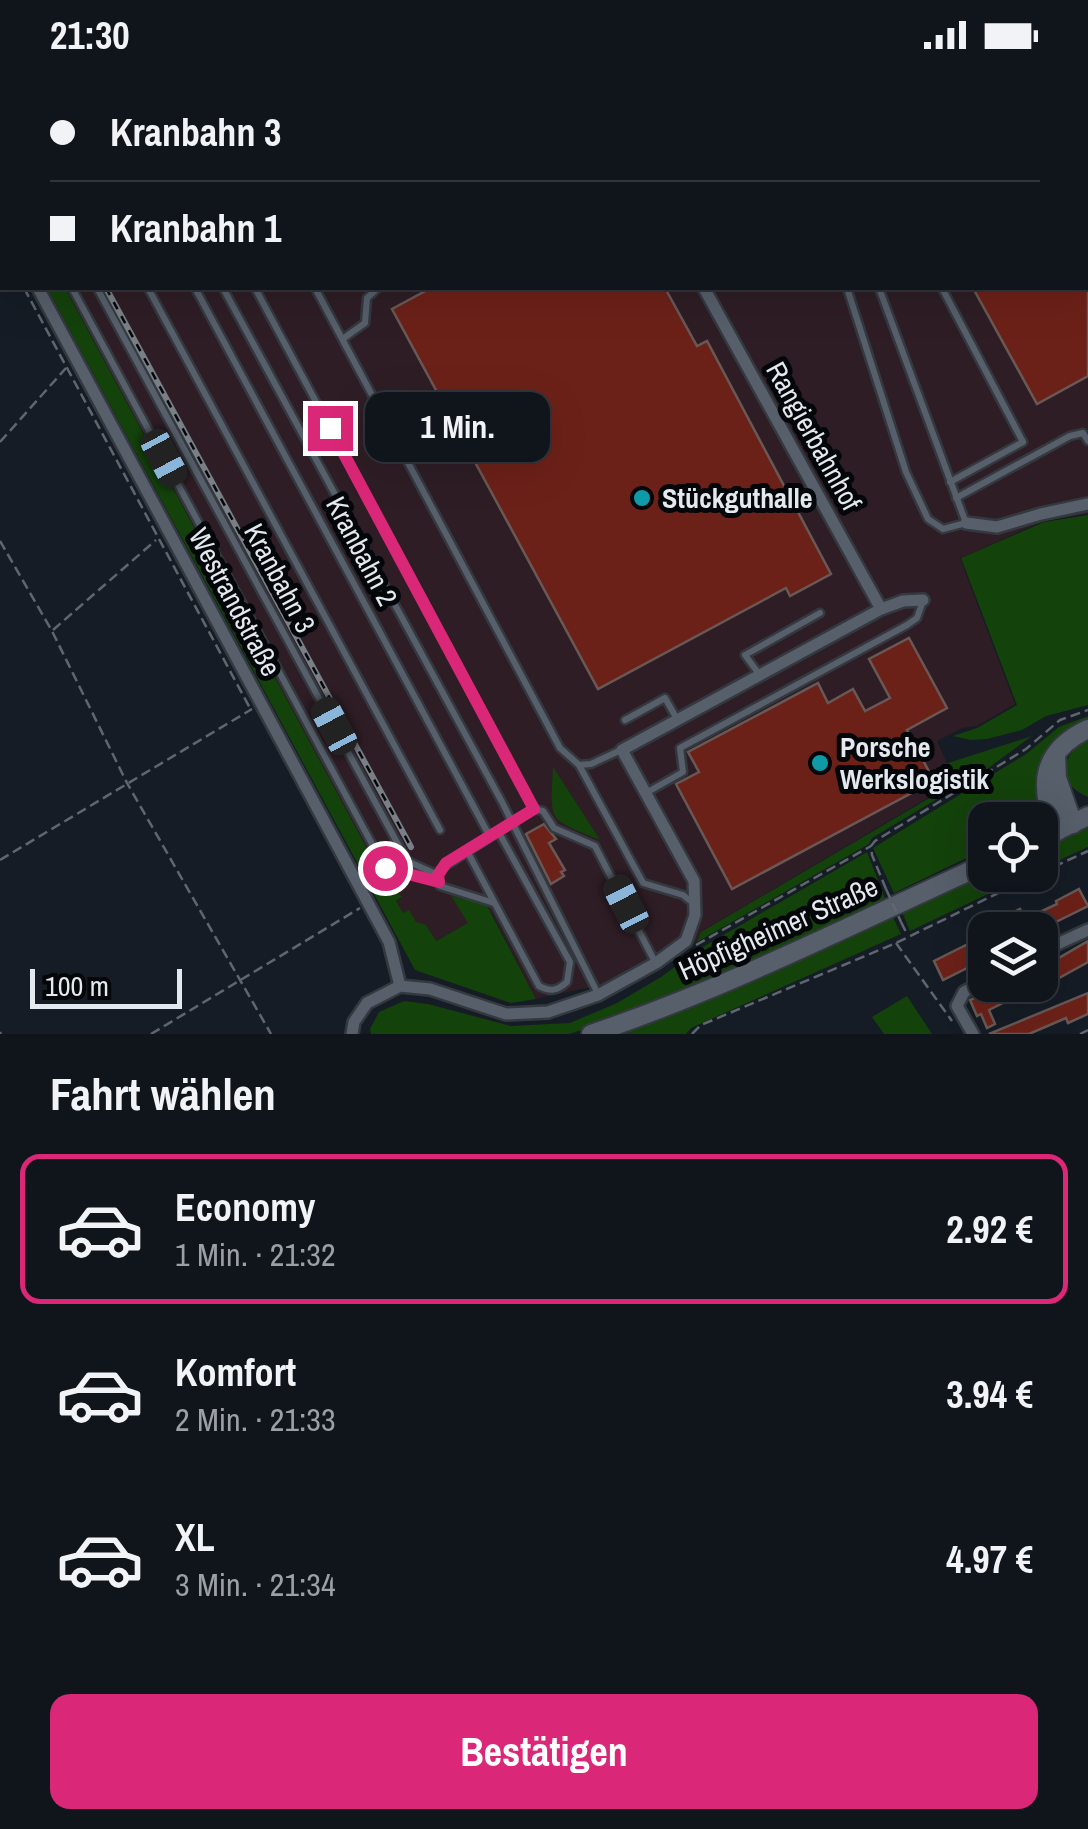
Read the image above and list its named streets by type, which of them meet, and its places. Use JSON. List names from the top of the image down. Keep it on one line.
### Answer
{"streets":{"main road":["Höpfigheimer Straße"],"street":["Rangierbahnhof","Westrandstraße"],"lane":["Kranbahn 2","Kranbahn 3"]},"places":["Stückguthalle","Porsche Werkslogistik"],"scale_bar":"100 m","page":{"status":"21:30","banner":["Kranbahn 3","Kranbahn 1"],"bubble":"1 Min.","scale":"100 m","heading":"Fahrt wählen","list":[{"name":"Economy","note":"1 Min. · 21:32","value":"2.92 €"},{"name":"Komfort","note":"2 Min. · 21:33","value":"3.94 €"},{"name":"XL","note":"3 Min. · 21:34","value":"4.97 €"}],"buttons":"Bestätigen"}}
